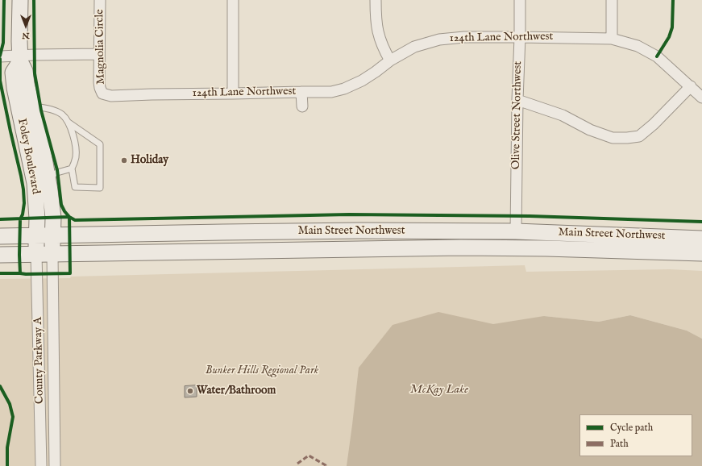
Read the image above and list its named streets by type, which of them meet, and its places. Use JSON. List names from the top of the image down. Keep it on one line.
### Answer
{"streets":{"main road":["Foley Boulevard","Main Street Northwest"],"street":["124th Lane Northwest","Magnolia Circle","Olive Street Northwest","County Parkway A"]},"crossings":[["124th Lane Northwest","Magnolia Circle"],["124th Lane Northwest","Olive Street Northwest"],["Olive Street Northwest","Main Street Northwest"],["Foley Boulevard","Main Street Northwest"],["Foley Boulevard","County Parkway A"],["Main Street Northwest","County Parkway A"]],"water":["McKay Lake"],"parks":["Bunker Hills Regional Park"],"places":["Holiday","Water/Bathroom"],"legend":["Cycle path","Path"],"north":"bottom"}
